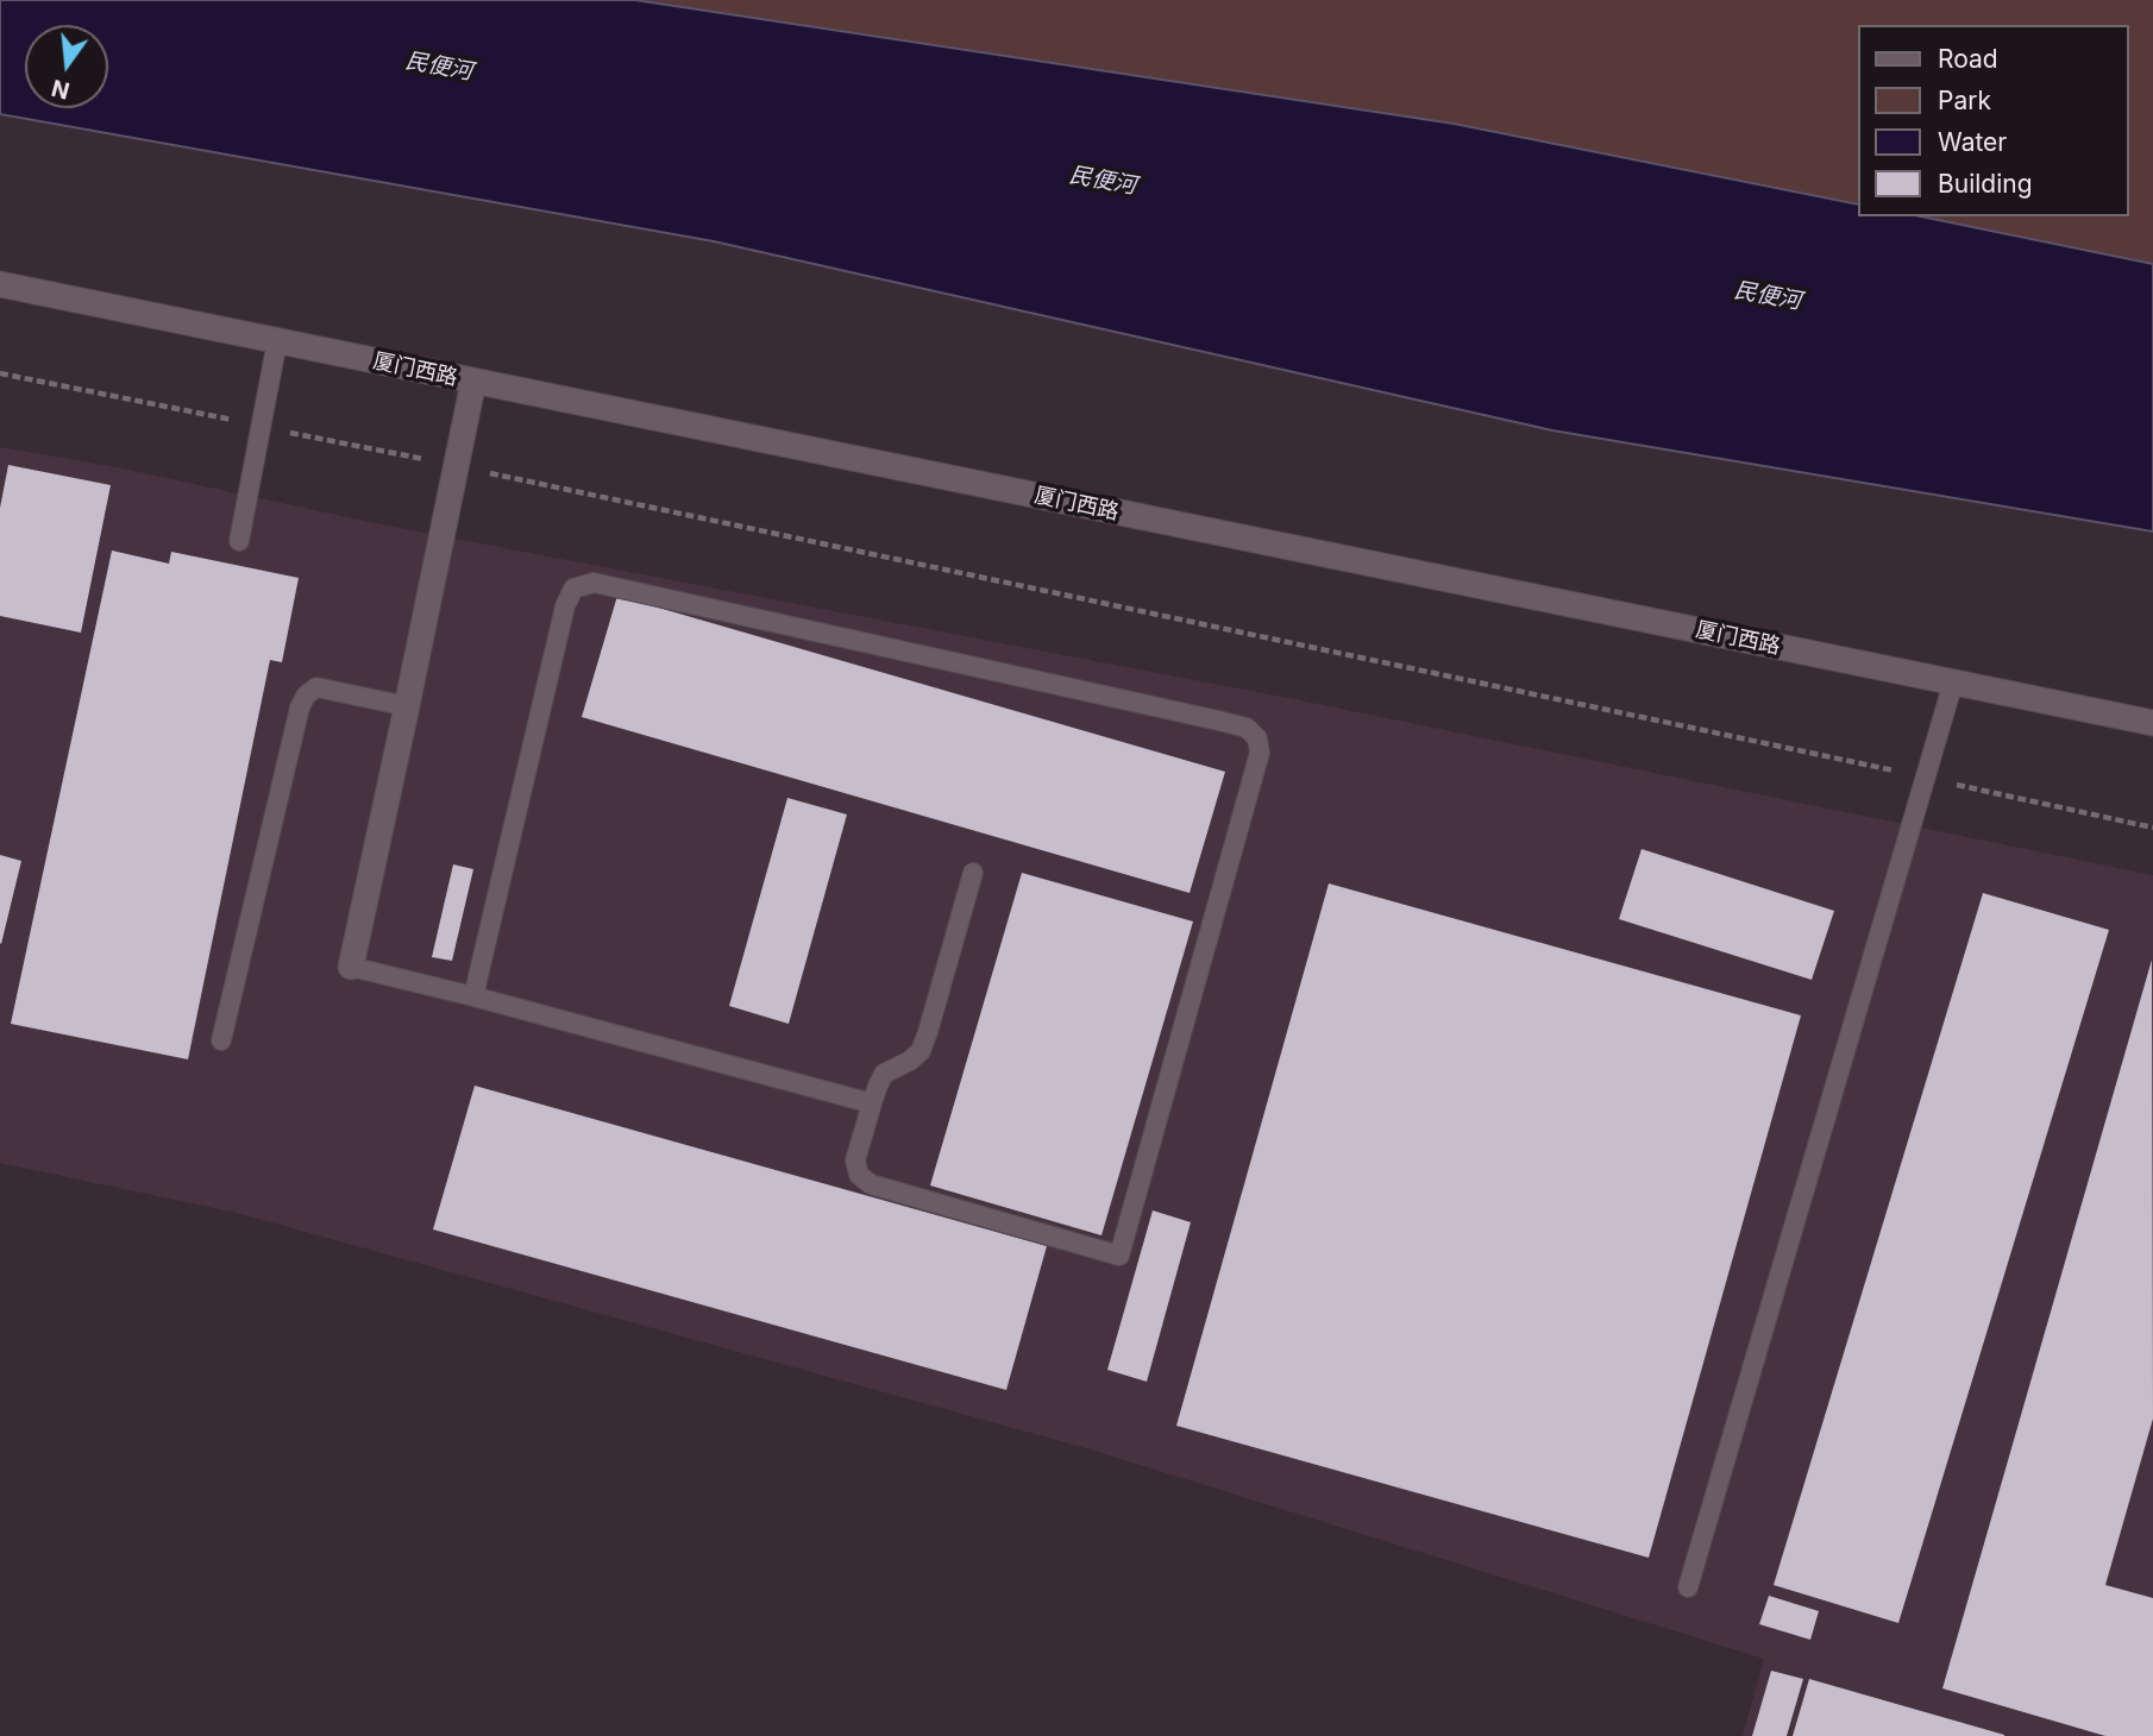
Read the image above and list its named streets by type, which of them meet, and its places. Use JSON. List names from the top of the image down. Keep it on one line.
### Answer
{"streets":{"street":["厦门西路"]},"water":["民便河"],"legend":["Road","Park","Water","Building"],"north":"bottom"}
